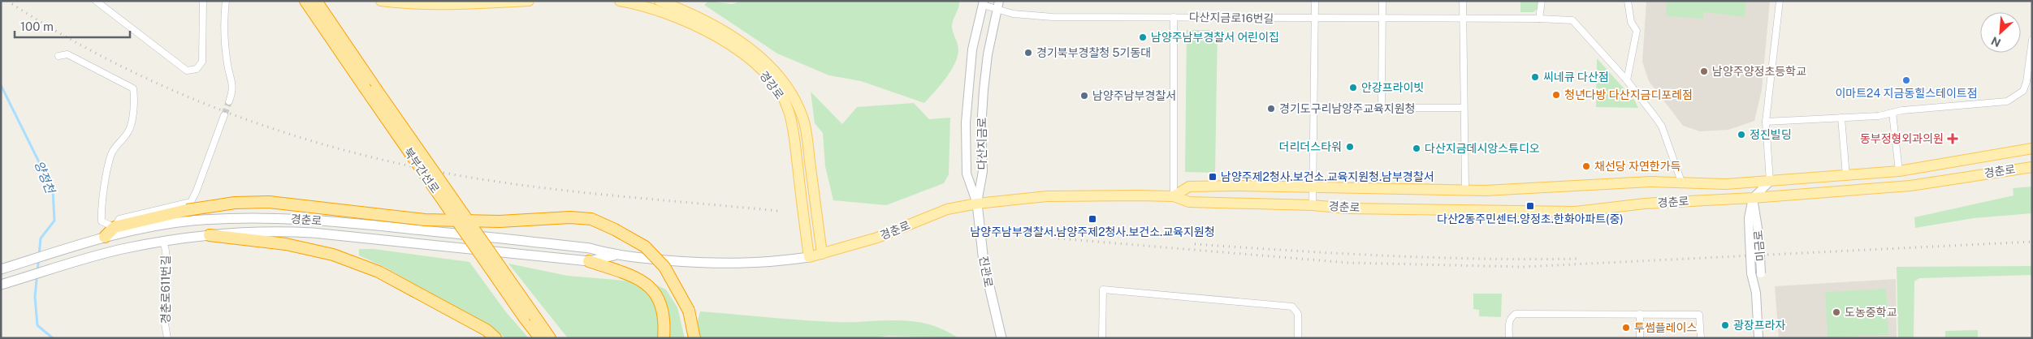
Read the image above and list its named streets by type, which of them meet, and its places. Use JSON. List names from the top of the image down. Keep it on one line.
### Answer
{"streets":{"highway":["북부간선로"],"main road":["경강로","경춘로","진관로"],"street":["다산지금로16번길","다산지금로","미금로","경춘로611번길"]},"crossings":[["다산지금로16번길","다산지금로"],["다산지금로16번길","경춘로"],["경강로","경춘로"],["다산지금로","경춘로"],["다산지금로","진관로"],["경춘로","미금로"],["경춘로","진관로"],["경춘로","경춘로611번길"]],"water":["양정천"],"places":{"other":["남양주남부경찰서 어린이집","경기북부경찰청 5기동대","남양주양정초등학교","씨네큐 다산점","이마트24 지금동힐스테이트점","안강프라이빗","청년다방 다산지금디포레점","남양주남부경찰서","경기도구리남양주교육지원청","정진빌딩","더리더스타워","다산지금데시앙스튜디오","채선당 자연한가득","도농중학교","광장프라자","투썸플레이스"],"health":["동부정형외과의원"],"transit":["남양주제2청사.보건소.교육지원청.남부경찰서","다산2동주민센터.양정초.한화아파트(중)","남양주남부경찰서.남양주제2청사.보건소.교육지원청"]},"scale_bar":"100 m","north":"bottom left"}
